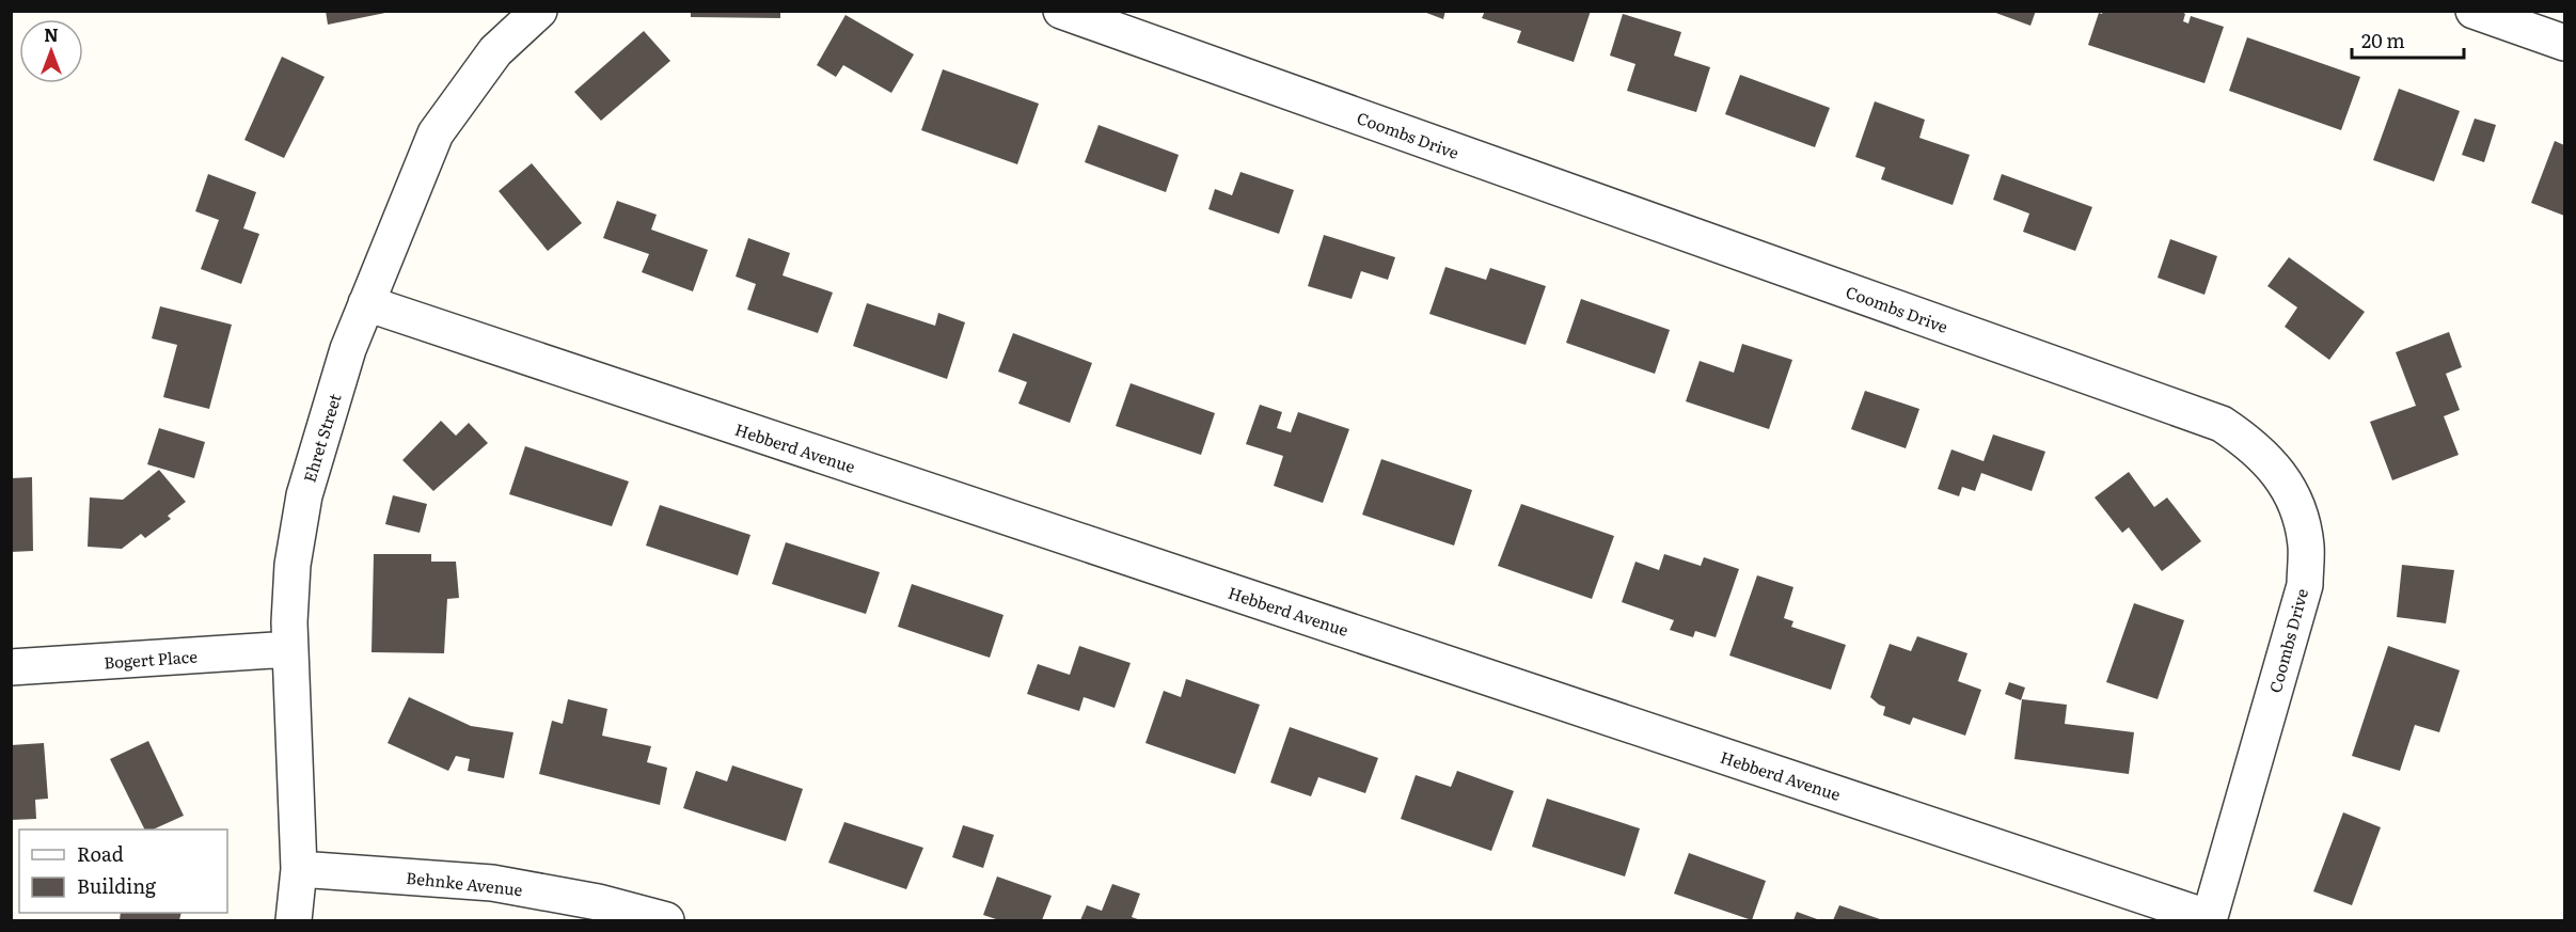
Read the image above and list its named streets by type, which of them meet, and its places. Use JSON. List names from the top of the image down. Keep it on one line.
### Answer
{"streets":{"street":["Coombs Drive","Ehret Street","Hebberd Avenue","Bogert Place","Behnke Avenue"]},"crossings":[["Coombs Drive","Hebberd Avenue"],["Ehret Street","Hebberd Avenue"],["Ehret Street","Bogert Place"],["Ehret Street","Behnke Avenue"]],"legend":["Road","Building"],"scale_bar":"20 m","north":"top"}
